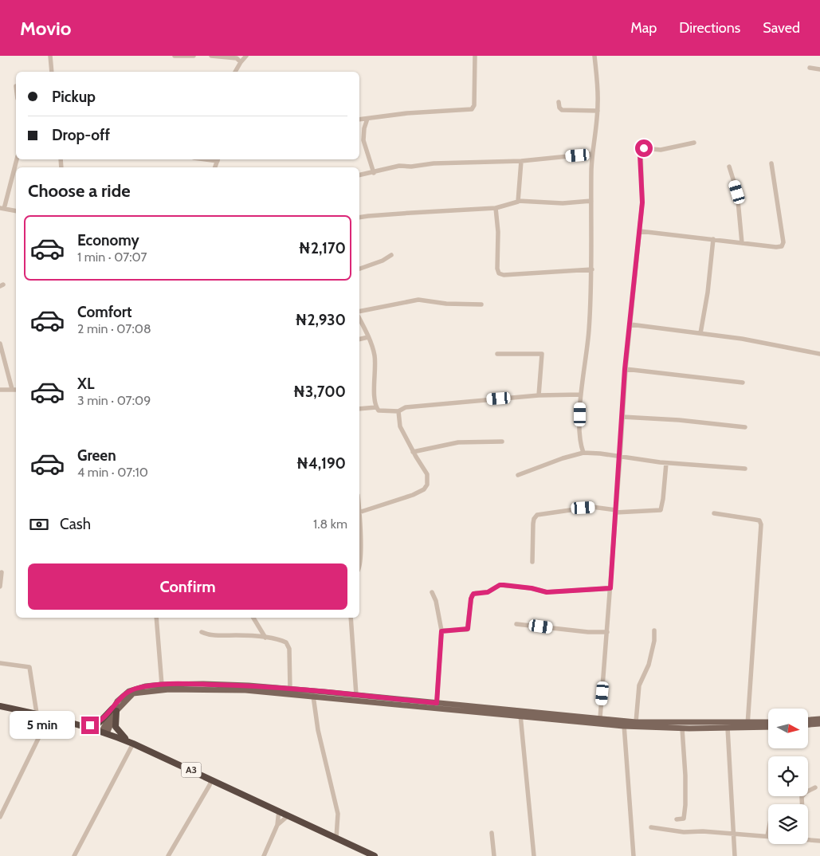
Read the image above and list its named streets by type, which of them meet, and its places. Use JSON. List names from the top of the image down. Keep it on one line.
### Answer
{"streets":{"highway":["A3"]},"north":"right","page":{"header":"Movio","nav":["Map","Directions","Saved"],"banner":["Pickup","Drop-off"],"heading":"Choose a ride","list":[{"name":"Economy","note":"1 min · 07:07","value":"₦2,170"},{"name":"Comfort","note":"2 min · 07:08","value":"₦2,930"},{"name":"XL","note":"3 min · 07:09","value":"₦3,700"},{"name":"Green","note":"4 min · 07:10","value":"₦4,190"}],"pay":["Cash","1.8 km"],"buttons":"Confirm","bubble":"5 min"}}
